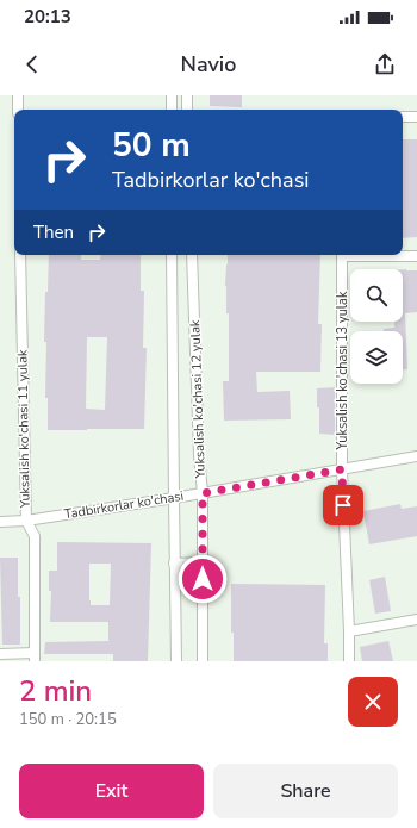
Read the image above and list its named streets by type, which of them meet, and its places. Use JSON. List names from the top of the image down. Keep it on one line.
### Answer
{"streets":{"street":["Yuksalish ko'chasi 13 yulak","Yuksalish ko'chasi 12 yulak","Yuksalish ko'chasi 11 yulak","Tadbirkorlar ko'chasi"]},"crossings":[["Yuksalish ko'chasi 13 yulak","Tadbirkorlar ko'chasi"],["Yuksalish ko'chasi 12 yulak","Tadbirkorlar ko'chasi"],["Yuksalish ko'chasi 11 yulak","Tadbirkorlar ko'chasi"]],"page":{"status":"20:13","header":"Navio","turn":["50 m","Tadbirkorlar ko'chasi"],"then":"Then","heading":["2 min","150 m · 20:15"],"buttons":["Exit","Share"]}}
